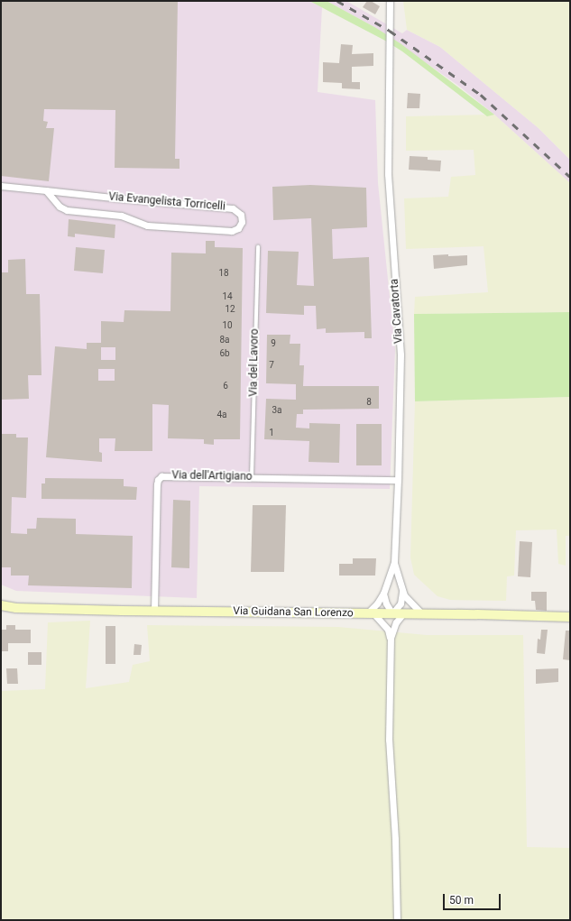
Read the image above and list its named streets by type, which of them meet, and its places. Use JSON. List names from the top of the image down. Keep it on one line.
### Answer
{"streets":{"street":["Via Evangelista Torricelli","Via Cavatorta","Via dell'Artigiano","Via Guidana San Lorenzo"],"lane":["Via del Lavoro"]},"crossings":[["Via Cavatorta","Via dell'Artigiano"],["Via Cavatorta","Via Guidana San Lorenzo"],["Via del Lavoro","Via dell'Artigiano"],["Via dell'Artigiano","Via Guidana San Lorenzo"]],"house_numbers":["18","14","12","10","8a","9","6b","7","6","8","3a","4a","1"],"scale_bar":"50 m"}
